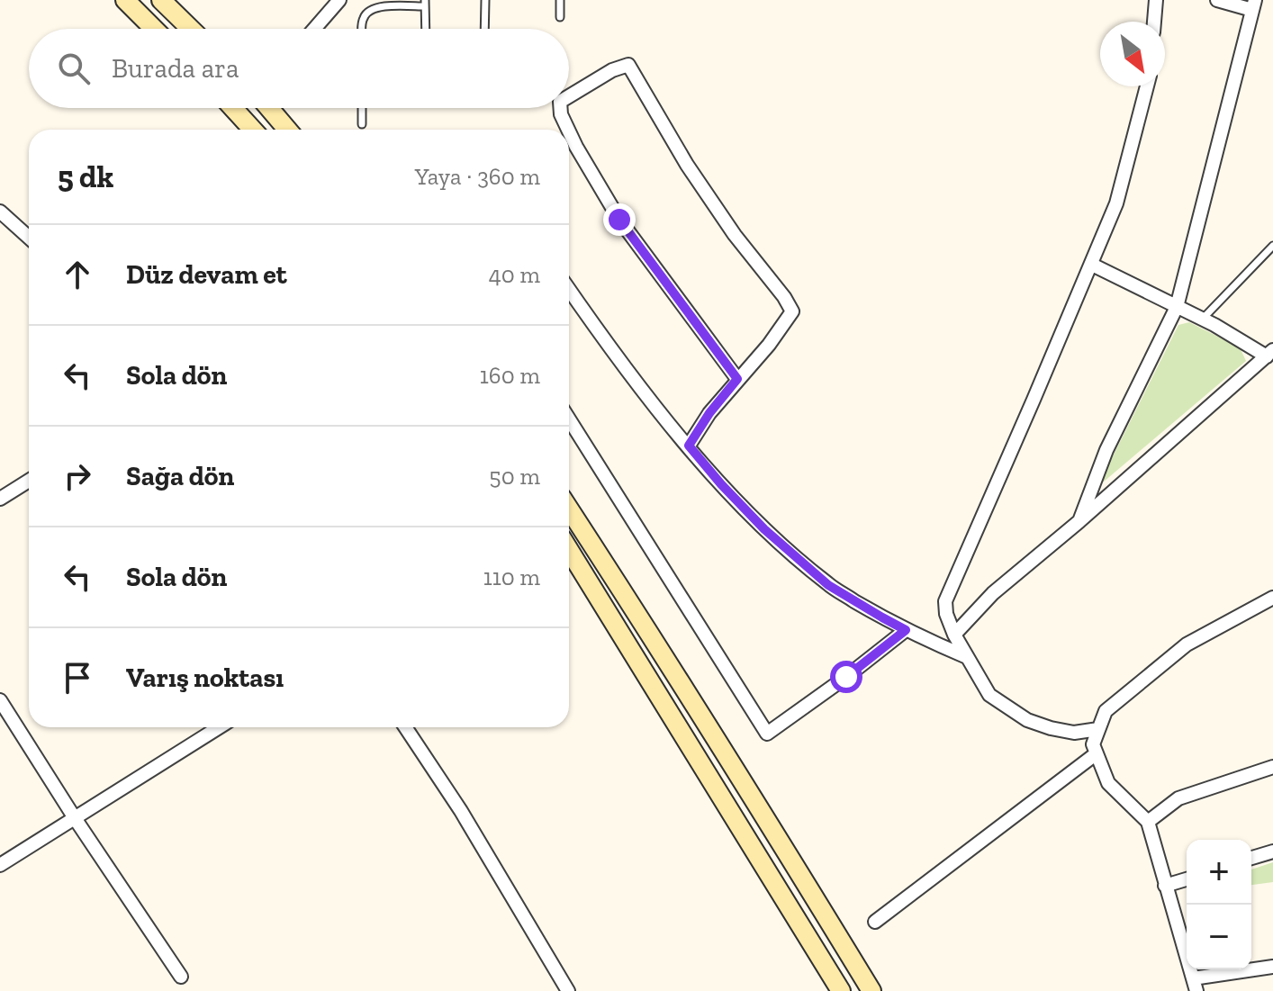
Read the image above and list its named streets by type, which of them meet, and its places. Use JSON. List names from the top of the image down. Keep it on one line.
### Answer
{"north":"bottom right","page":{"search":"Burada ara","heading":["5 dk","Yaya · 360 m"],"list":[["Düz devam et","40 m"],["Sola dön","160 m"],["Sağa dön","50 m"],["Sola dön","110 m"],"Varış noktası"],"map_buttons":["+","−"]}}
